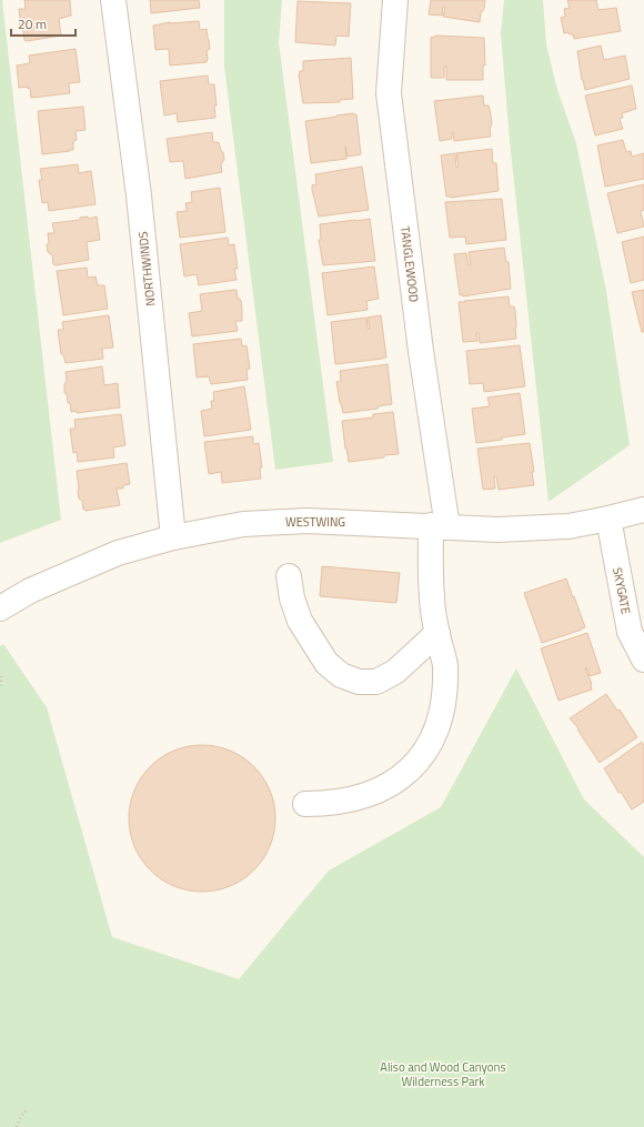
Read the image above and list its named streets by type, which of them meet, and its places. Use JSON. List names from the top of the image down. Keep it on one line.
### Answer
{"streets":{"street":["TANGLEWOOD","NORTHWINDS","WESTWING","SKYGATE"]},"crossings":[["TANGLEWOOD","WESTWING"],["NORTHWINDS","WESTWING"],["WESTWING","SKYGATE"]],"parks":["Aliso and Wood Canyons Wilderness Park"],"scale_bar":"20 m"}
